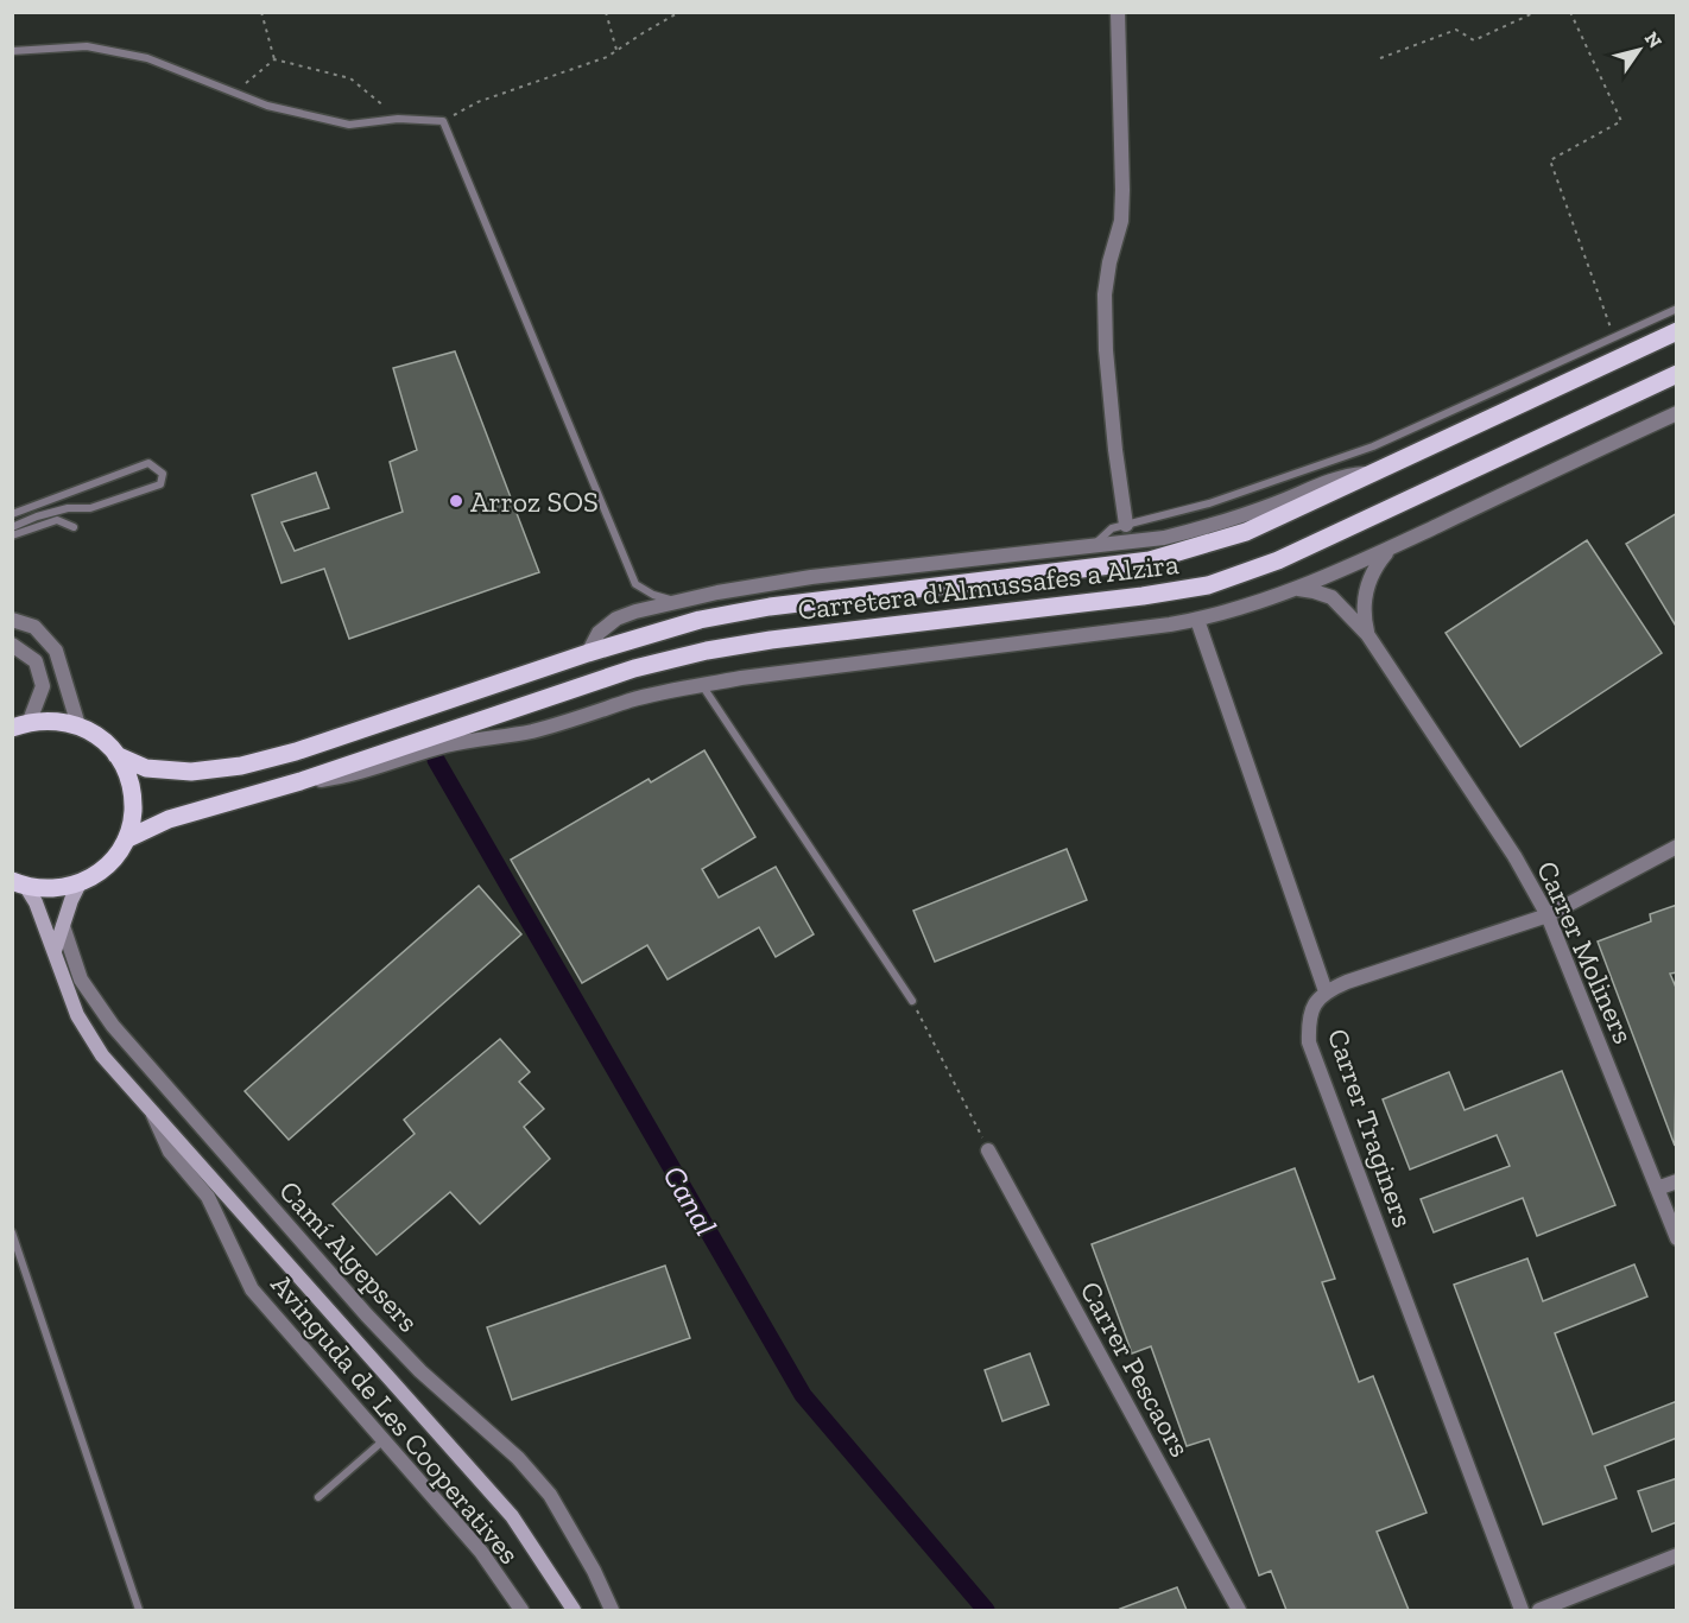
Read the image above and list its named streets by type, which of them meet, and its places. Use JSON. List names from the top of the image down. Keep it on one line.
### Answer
{"streets":{"main road":["Carretera d'Almussafes a Alzira"],"street":["Carrer Moliners","Carrer Traginers","Camí Algepsers","Carrer Pescaors","Avinguda de Les Cooperatives"]},"crossings":[["Carretera d'Almussafes a Alzira","Carrer Moliners"],["Carretera d'Almussafes a Alzira","Carrer Traginers"]],"water":["Canal"],"places":["Arroz SOS"],"north":"top right"}
